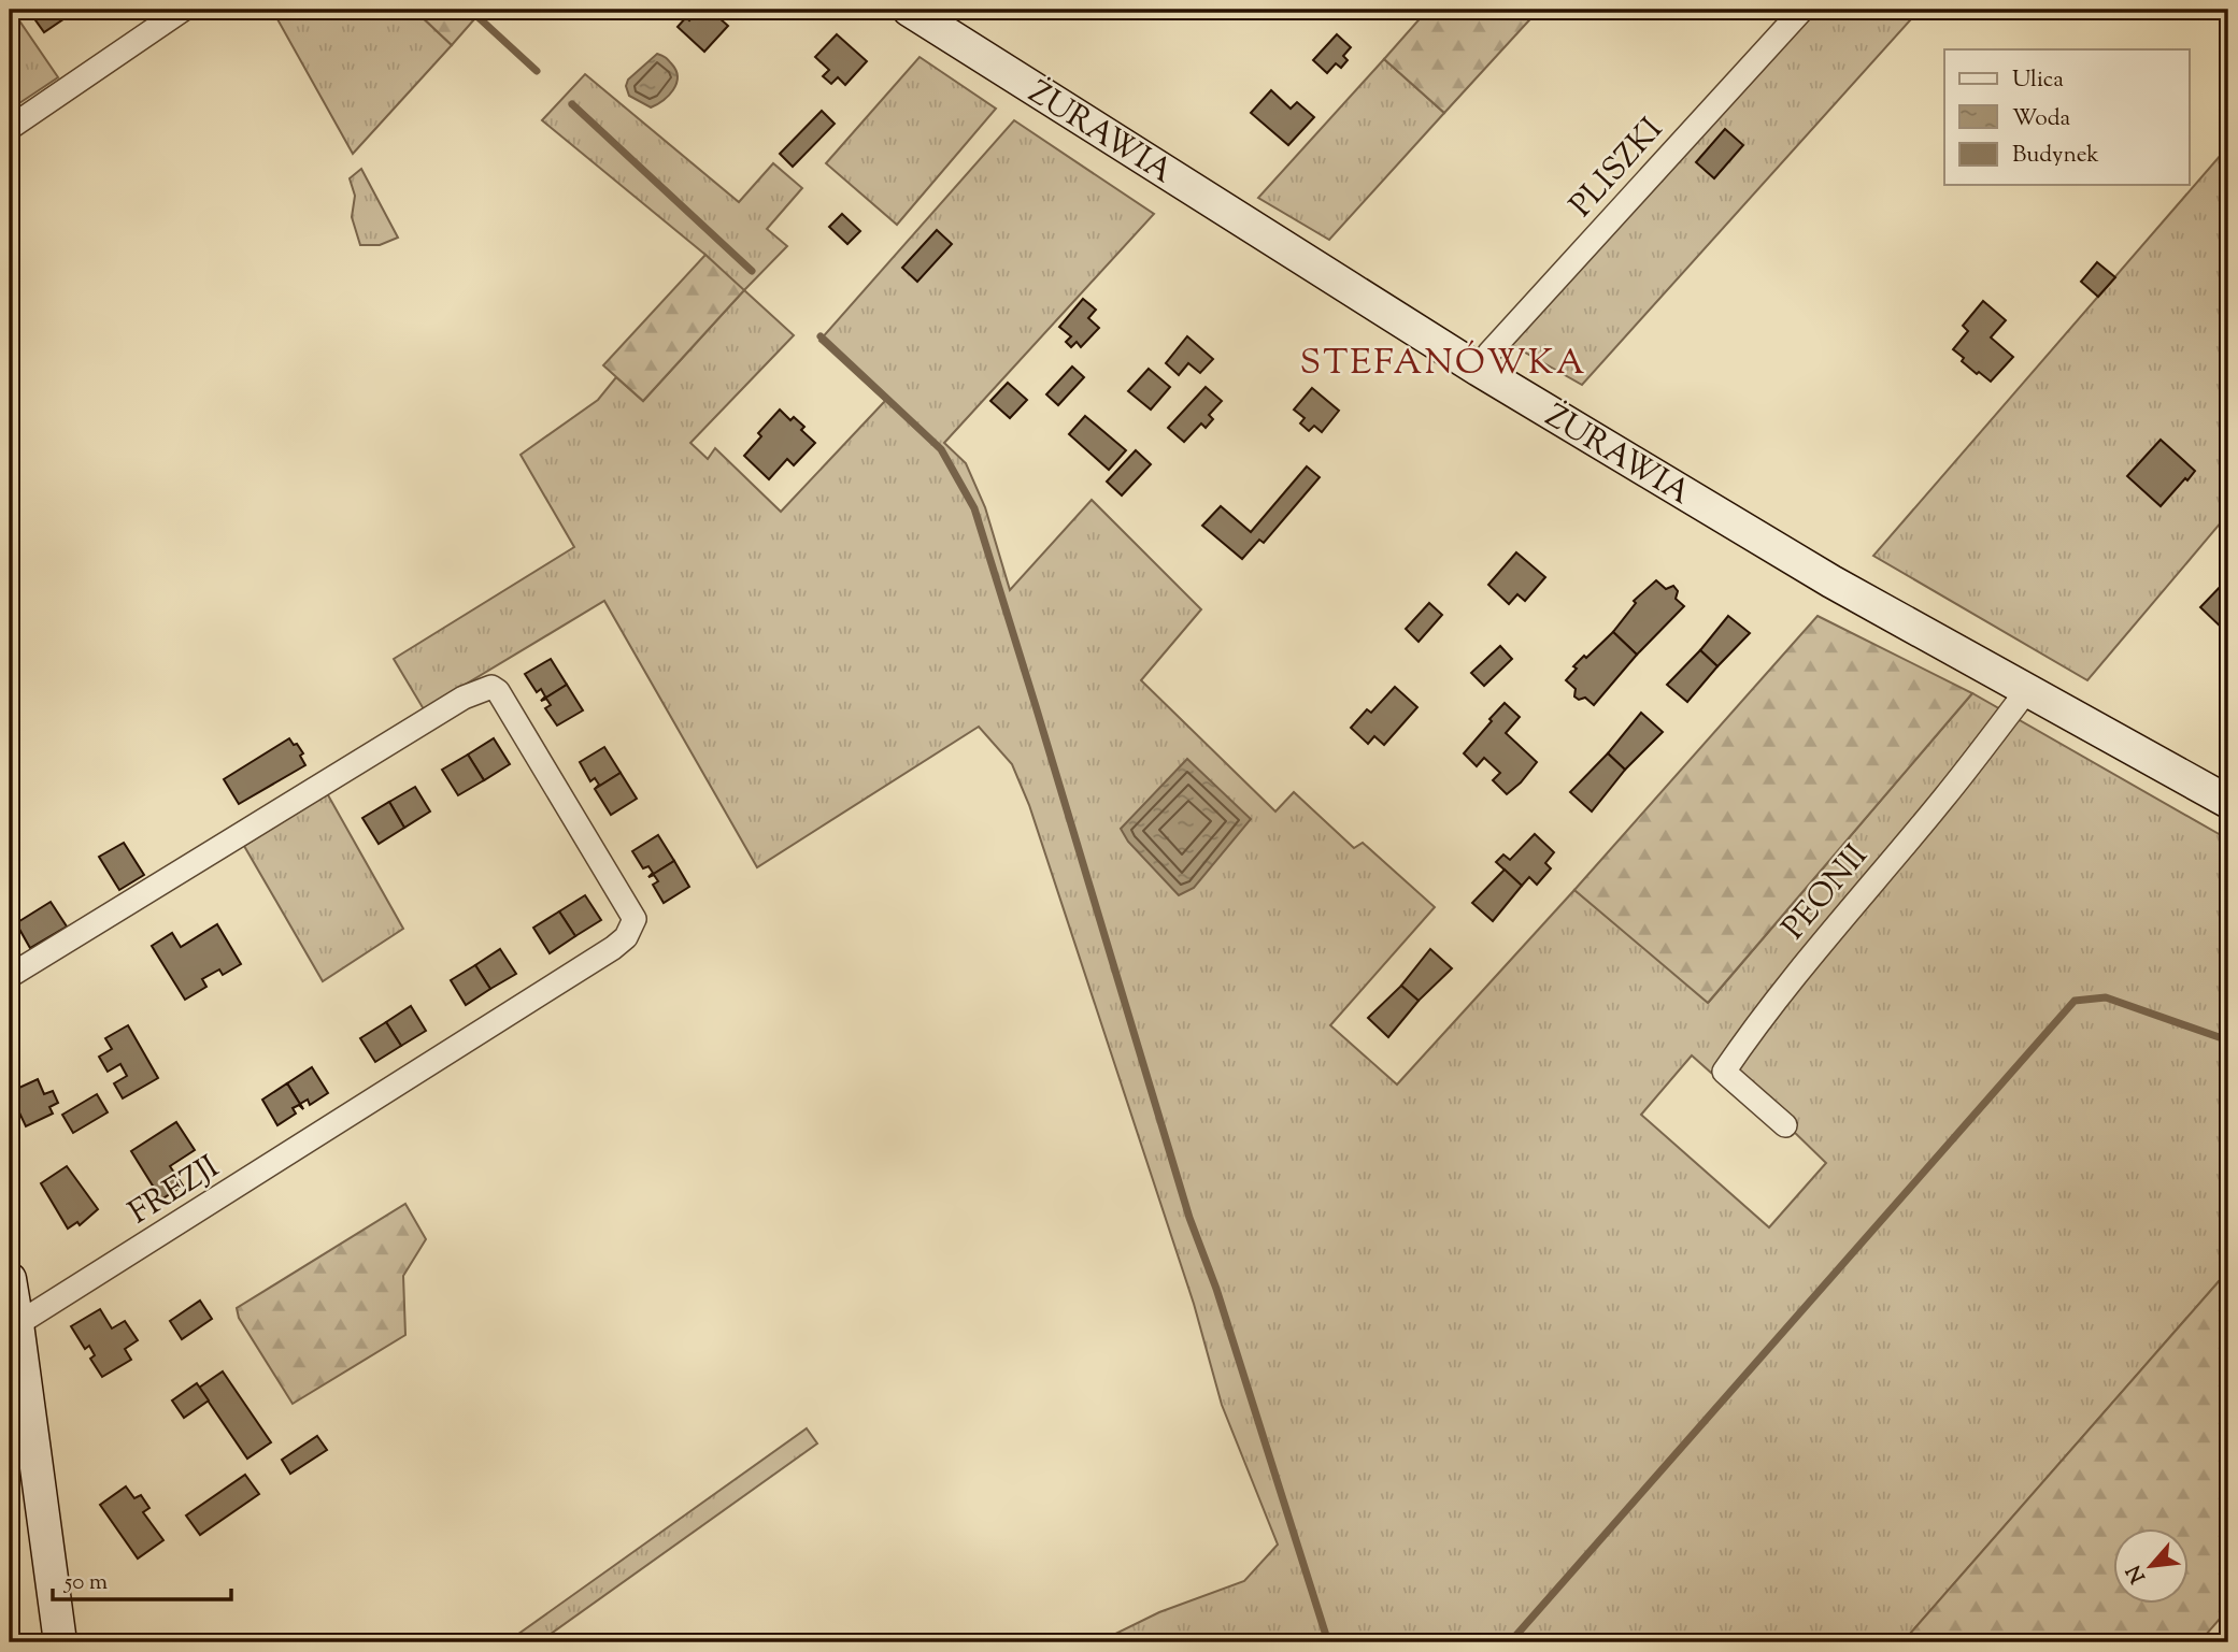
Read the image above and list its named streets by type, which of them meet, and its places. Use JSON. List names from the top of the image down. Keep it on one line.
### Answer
{"streets":{"main road":["ŻURAWIA"],"street":["PLISZKI","PEONII","FREZJI"]},"crossings":[["ŻURAWIA","PLISZKI"],["ŻURAWIA","PEONII"]],"districts":["STEFANÓWKA"],"legend":["Ulica","Woda","Budynek"],"scale_bar":"50 m","north":"bottom left"}
